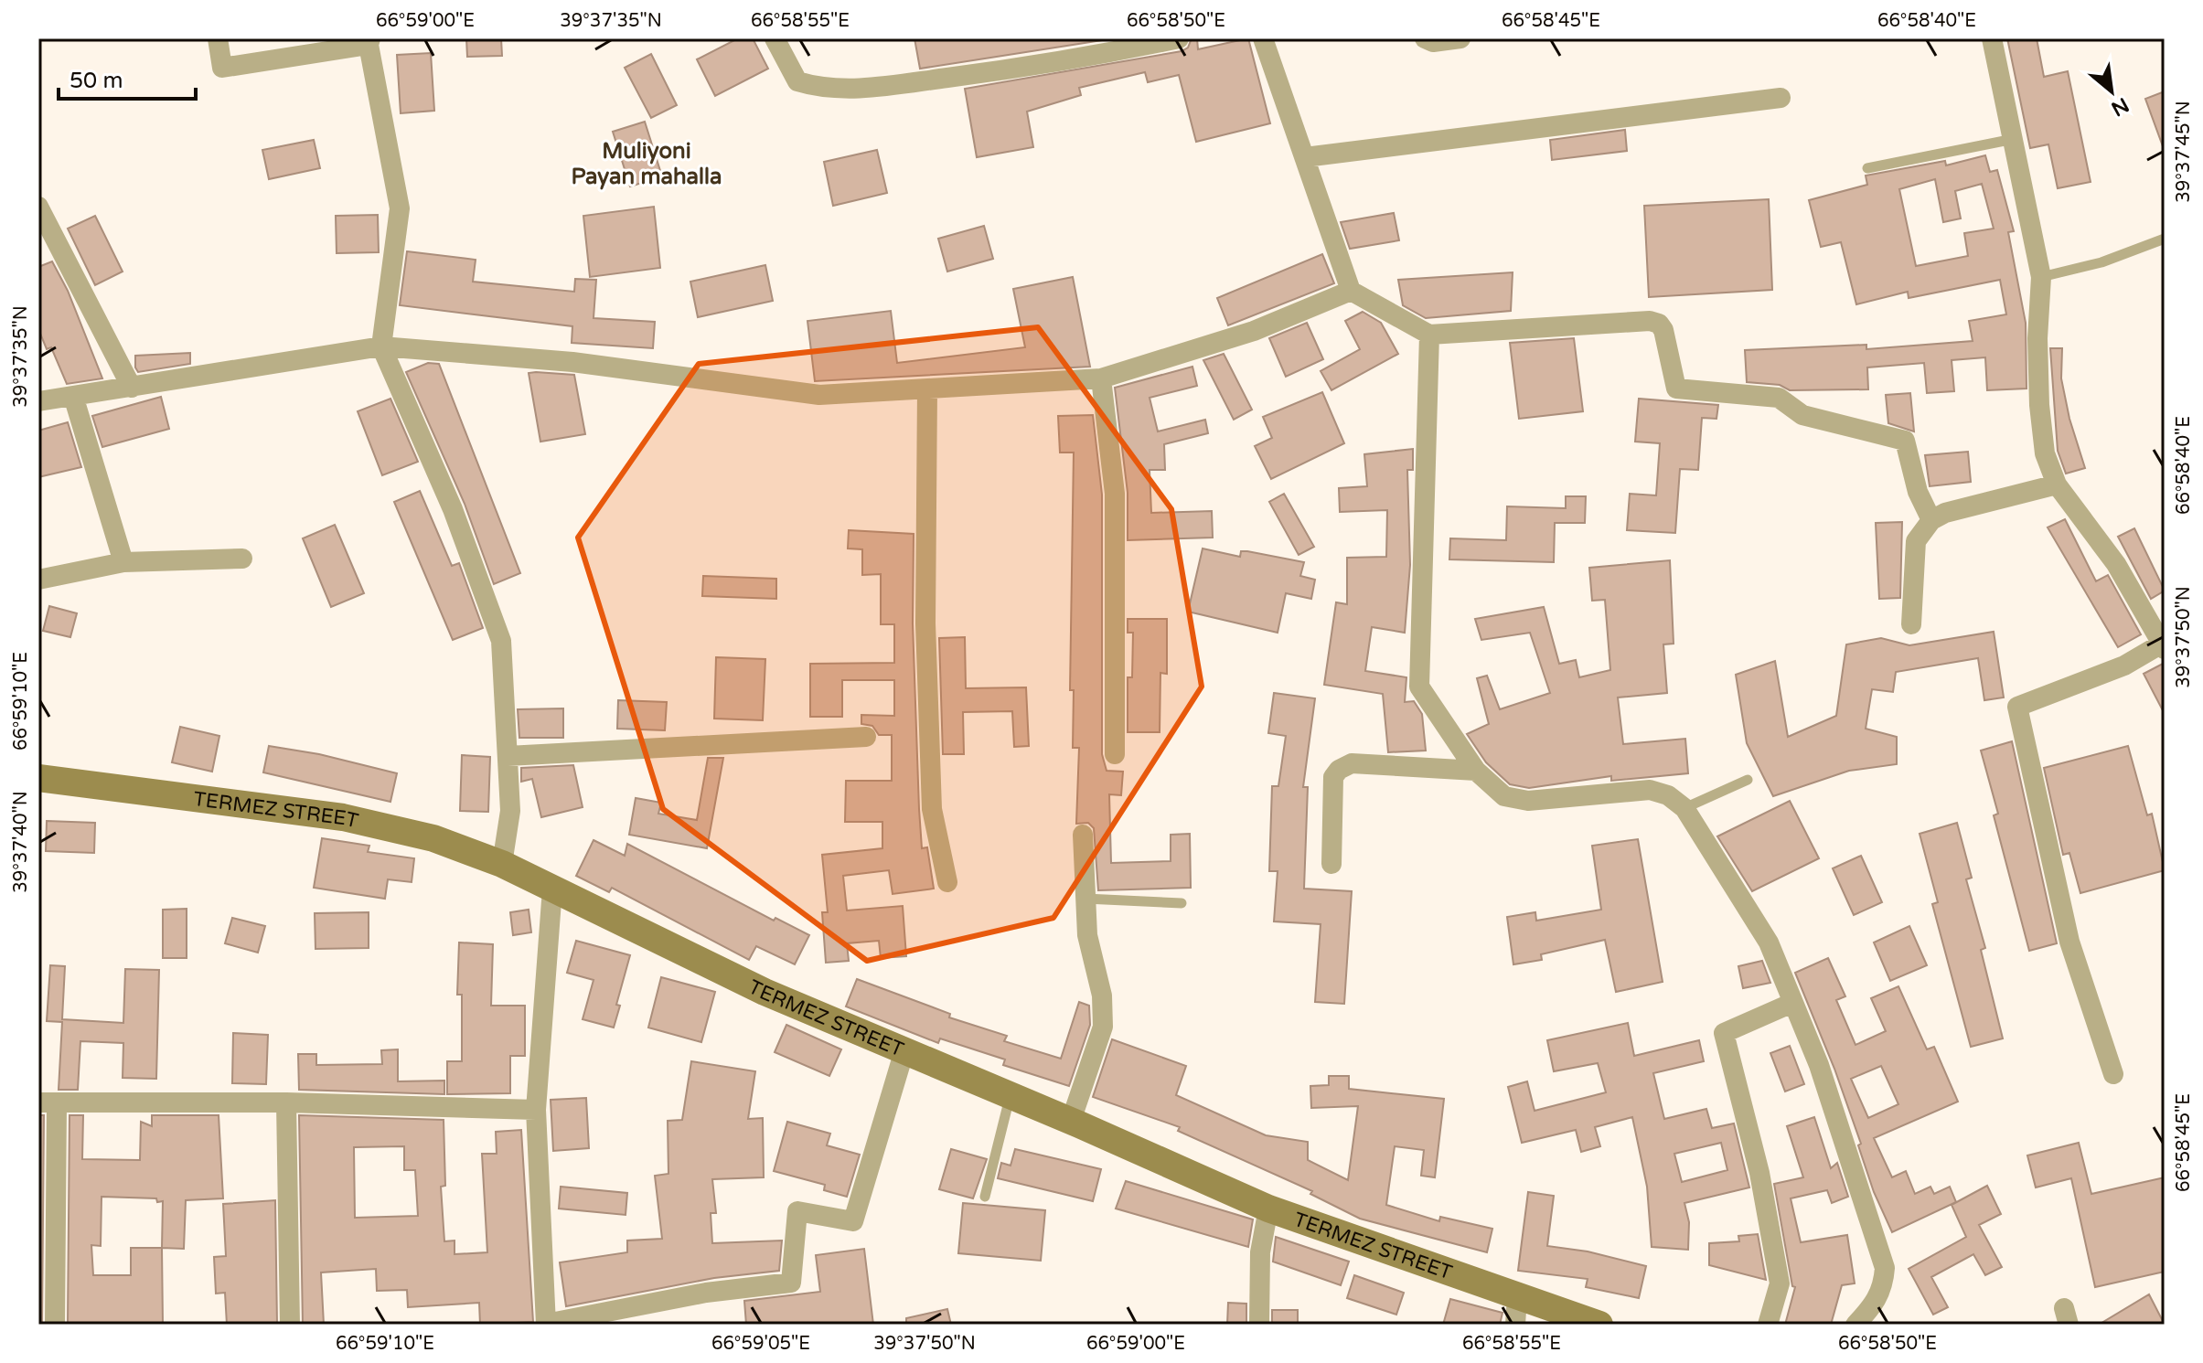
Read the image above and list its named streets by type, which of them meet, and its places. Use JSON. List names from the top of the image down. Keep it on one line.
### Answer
{"streets":{"main road":["TERMEZ STREET"]},"districts":["Muliyoni Payan mahalla"],"scale_bar":"50 m","north":"bottom right","coordinates":["66°59'00\"E","39°37'35\"N","66°58'55\"E","66°58'50\"E","66°58'45\"E","66°58'40\"E","39°37'45\"N","39°37'50\"N","66°59'10\"E","39°37'40\"N","66°59'05\"E"]}
